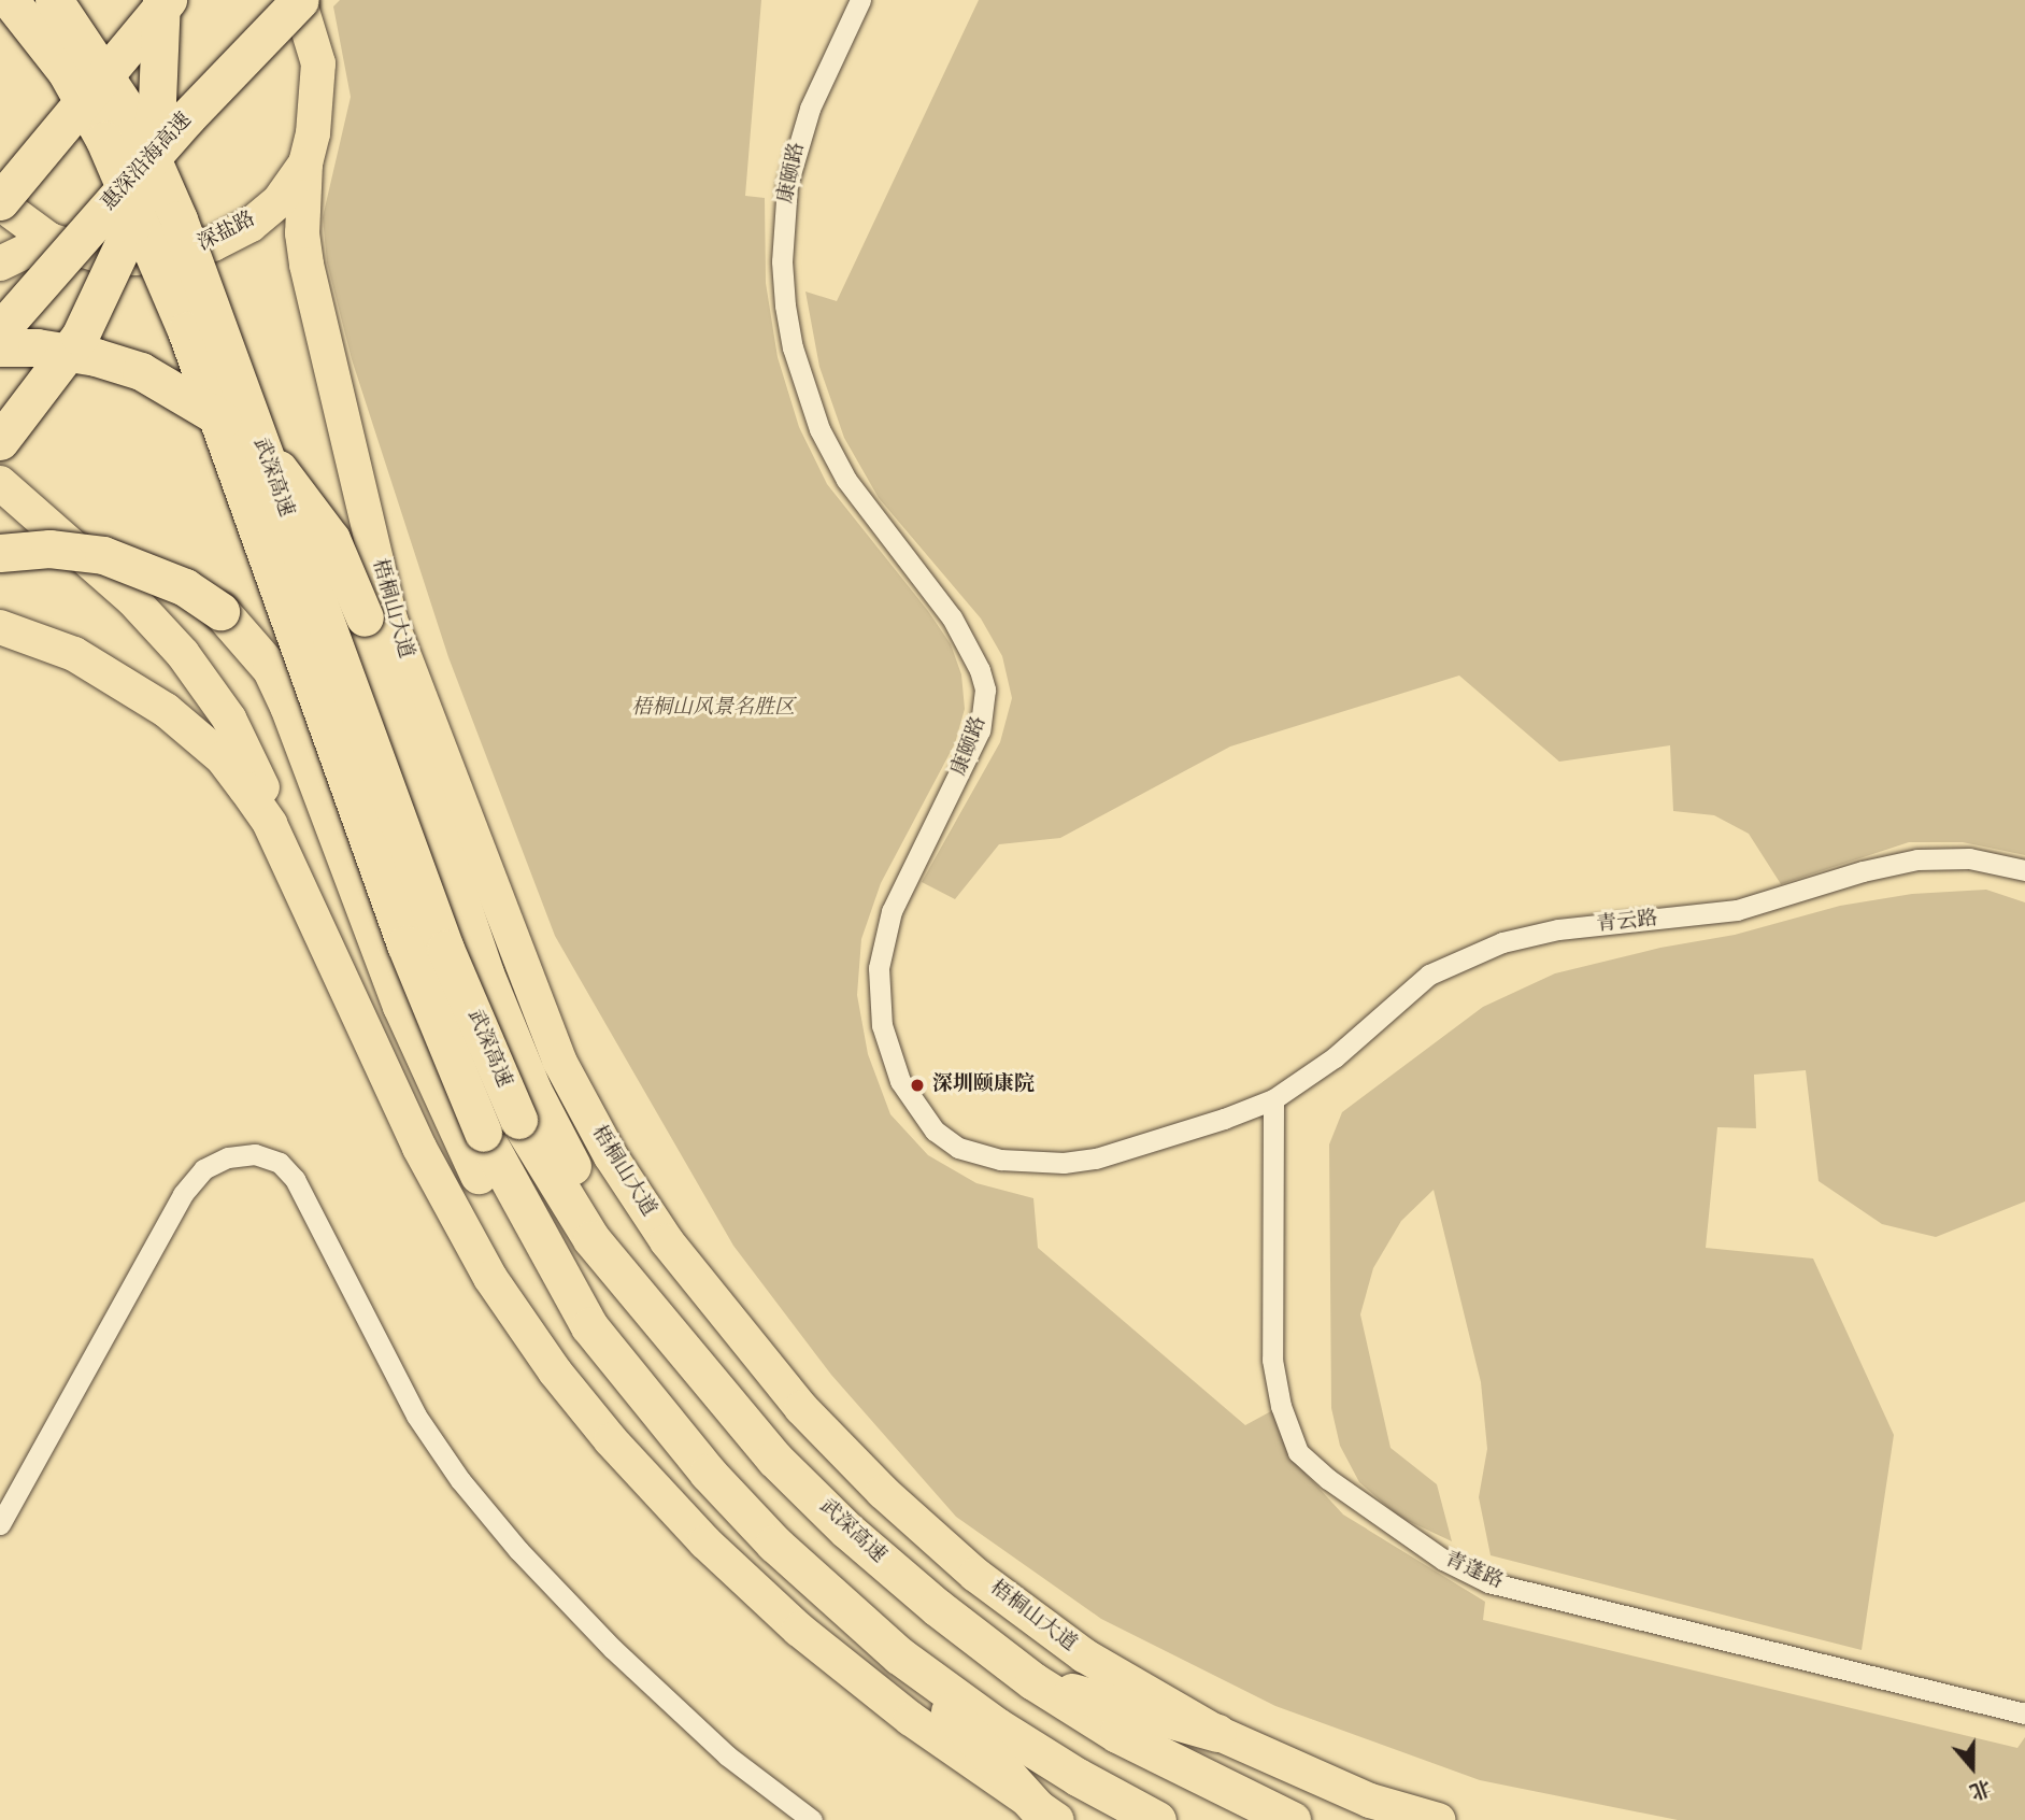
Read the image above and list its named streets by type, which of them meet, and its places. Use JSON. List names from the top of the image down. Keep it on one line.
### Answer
{"streets":{"highway":["惠深沿海高速","武深高速"],"main road":["深盐路","梧桐山大道"],"street":["康颐路","青云路","青蓬路"]},"crossings":[["惠深沿海高速","深盐路"],["康颐路","青云路"],["康颐路","青蓬路"],["深盐路","梧桐山大道"],["青云路","青蓬路"]],"parks":["梧桐山风景名胜区"],"places":["深圳颐康院"],"north":"bottom"}
